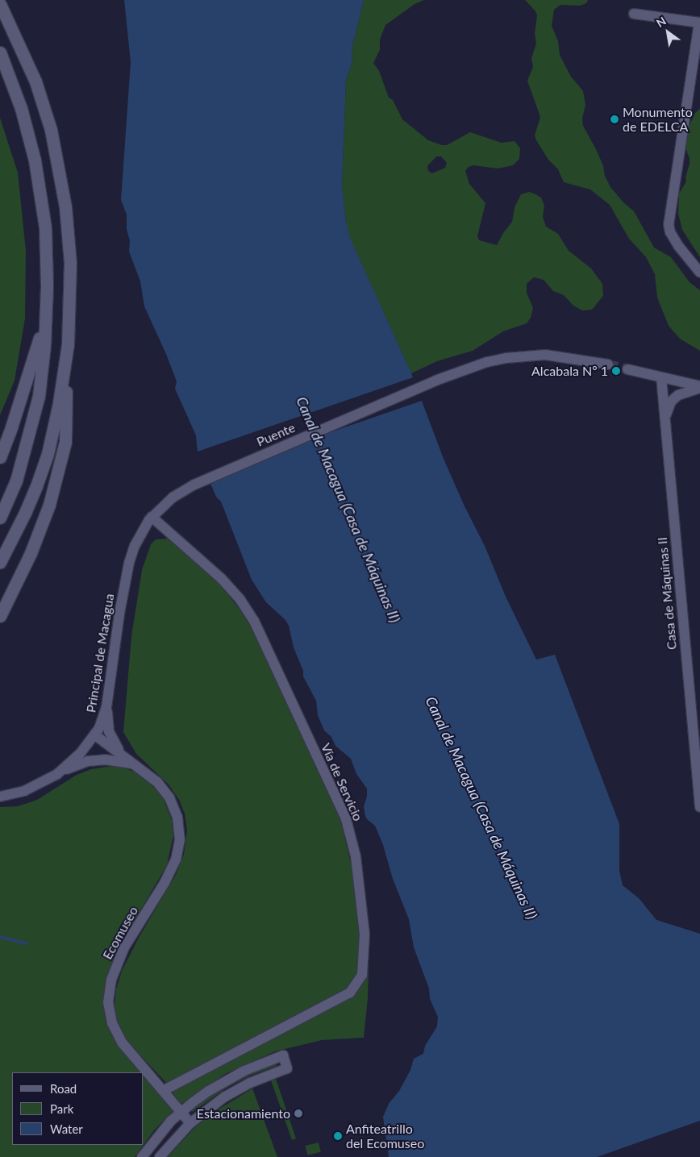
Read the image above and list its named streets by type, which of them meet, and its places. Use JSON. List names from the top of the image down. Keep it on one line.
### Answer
{"streets":{"street":["Puente","Casa de Máquinas II","Principal de Macagua","Vía de Servicio","Ecomuseo"]},"crossings":[["Puente","Principal de Macagua"],["Principal de Macagua","Vía de Servicio"],["Principal de Macagua","Ecomuseo"],["Vía de Servicio","Ecomuseo"]],"water":["Canal de Macagua (Casa de Máquinas II)"],"places":["Monumento de EDELCA","Alcabala Nº 1","Estacionamiento","Anfiteatrillo del Ecomuseo"],"legend":["Road","Park","Water"],"north":"top left"}
